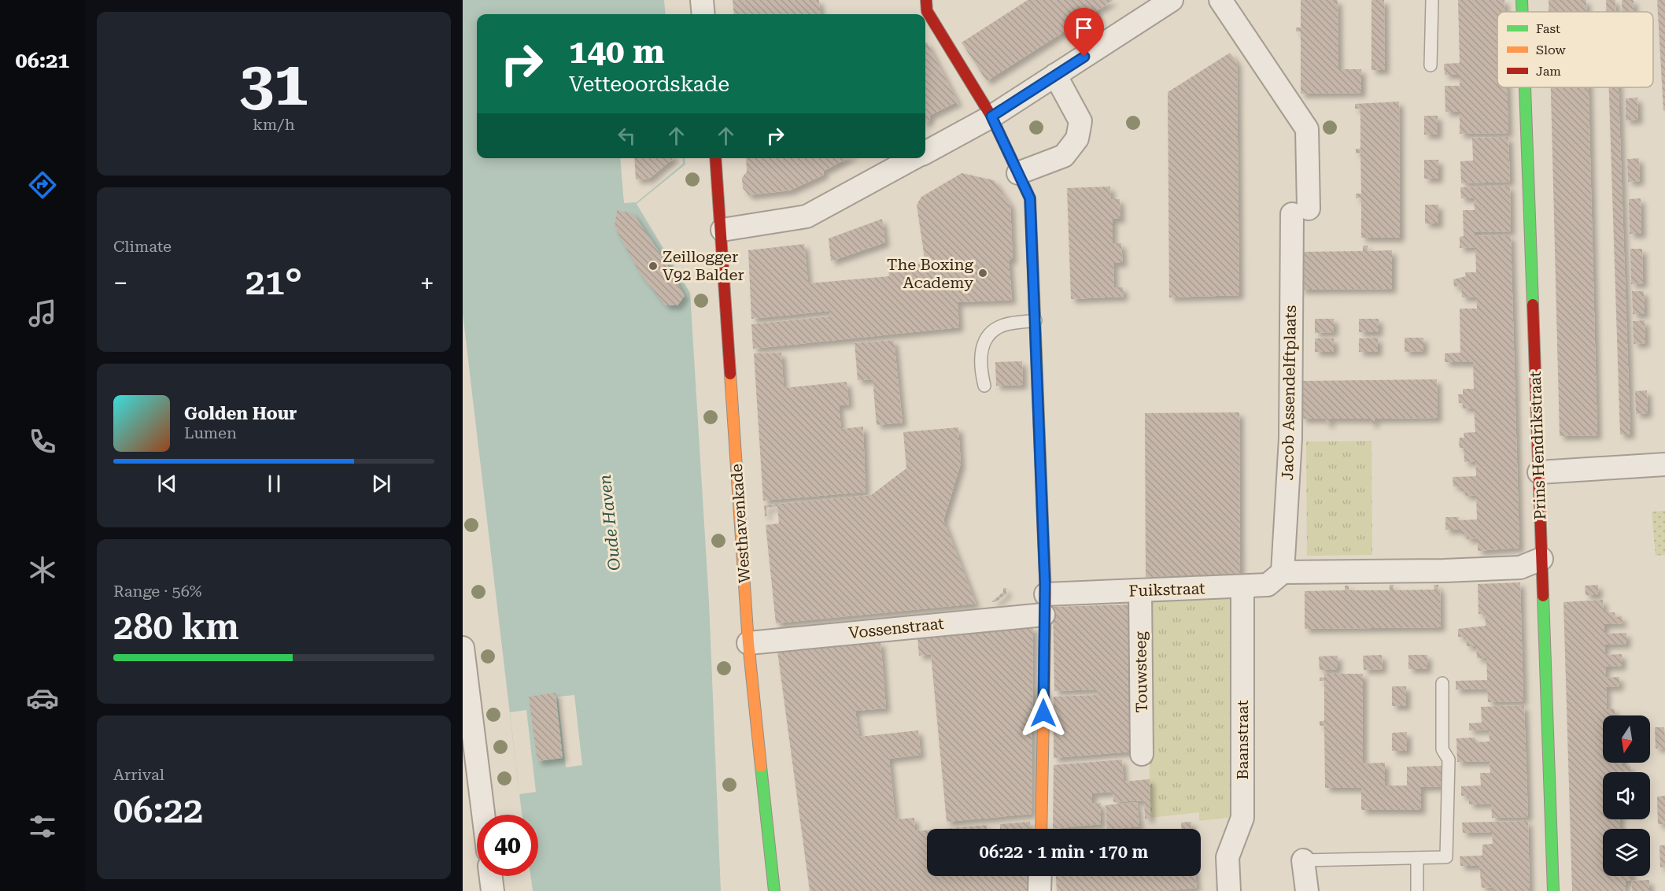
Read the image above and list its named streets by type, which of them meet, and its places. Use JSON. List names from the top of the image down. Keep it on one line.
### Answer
{"streets":{"street":["Jacob Assendelftplaats","Prins Hendrikstraat","Westhavenkade","Fuikstraat","Vossenstraat","Touwsteeg","Baanstraat"]},"crossings":[["Jacob Assendelftplaats","Fuikstraat"],["Westhavenkade","Vossenstraat"],["Fuikstraat","Vossenstraat"],["Fuikstraat","Touwsteeg"],["Fuikstraat","Baanstraat"]],"water":["Oude Haven"],"places":["Zeillogger V92 Balder","The Boxing Academy"],"legend":["Fast","Slow","Jam"],"north":"bottom","page":{"tabs":"06:21","tile":[["31","km/h"],"Climate",["Range · 56%","280 km"],["Arrival","06:22"]],"turn":["140 m","Vetteoordskade"],"heat":["−","21°","+"],"song":["Golden Hour","Lumen"],"limit":"40","trip":"06:22 · 1 min · 170 m"}}
